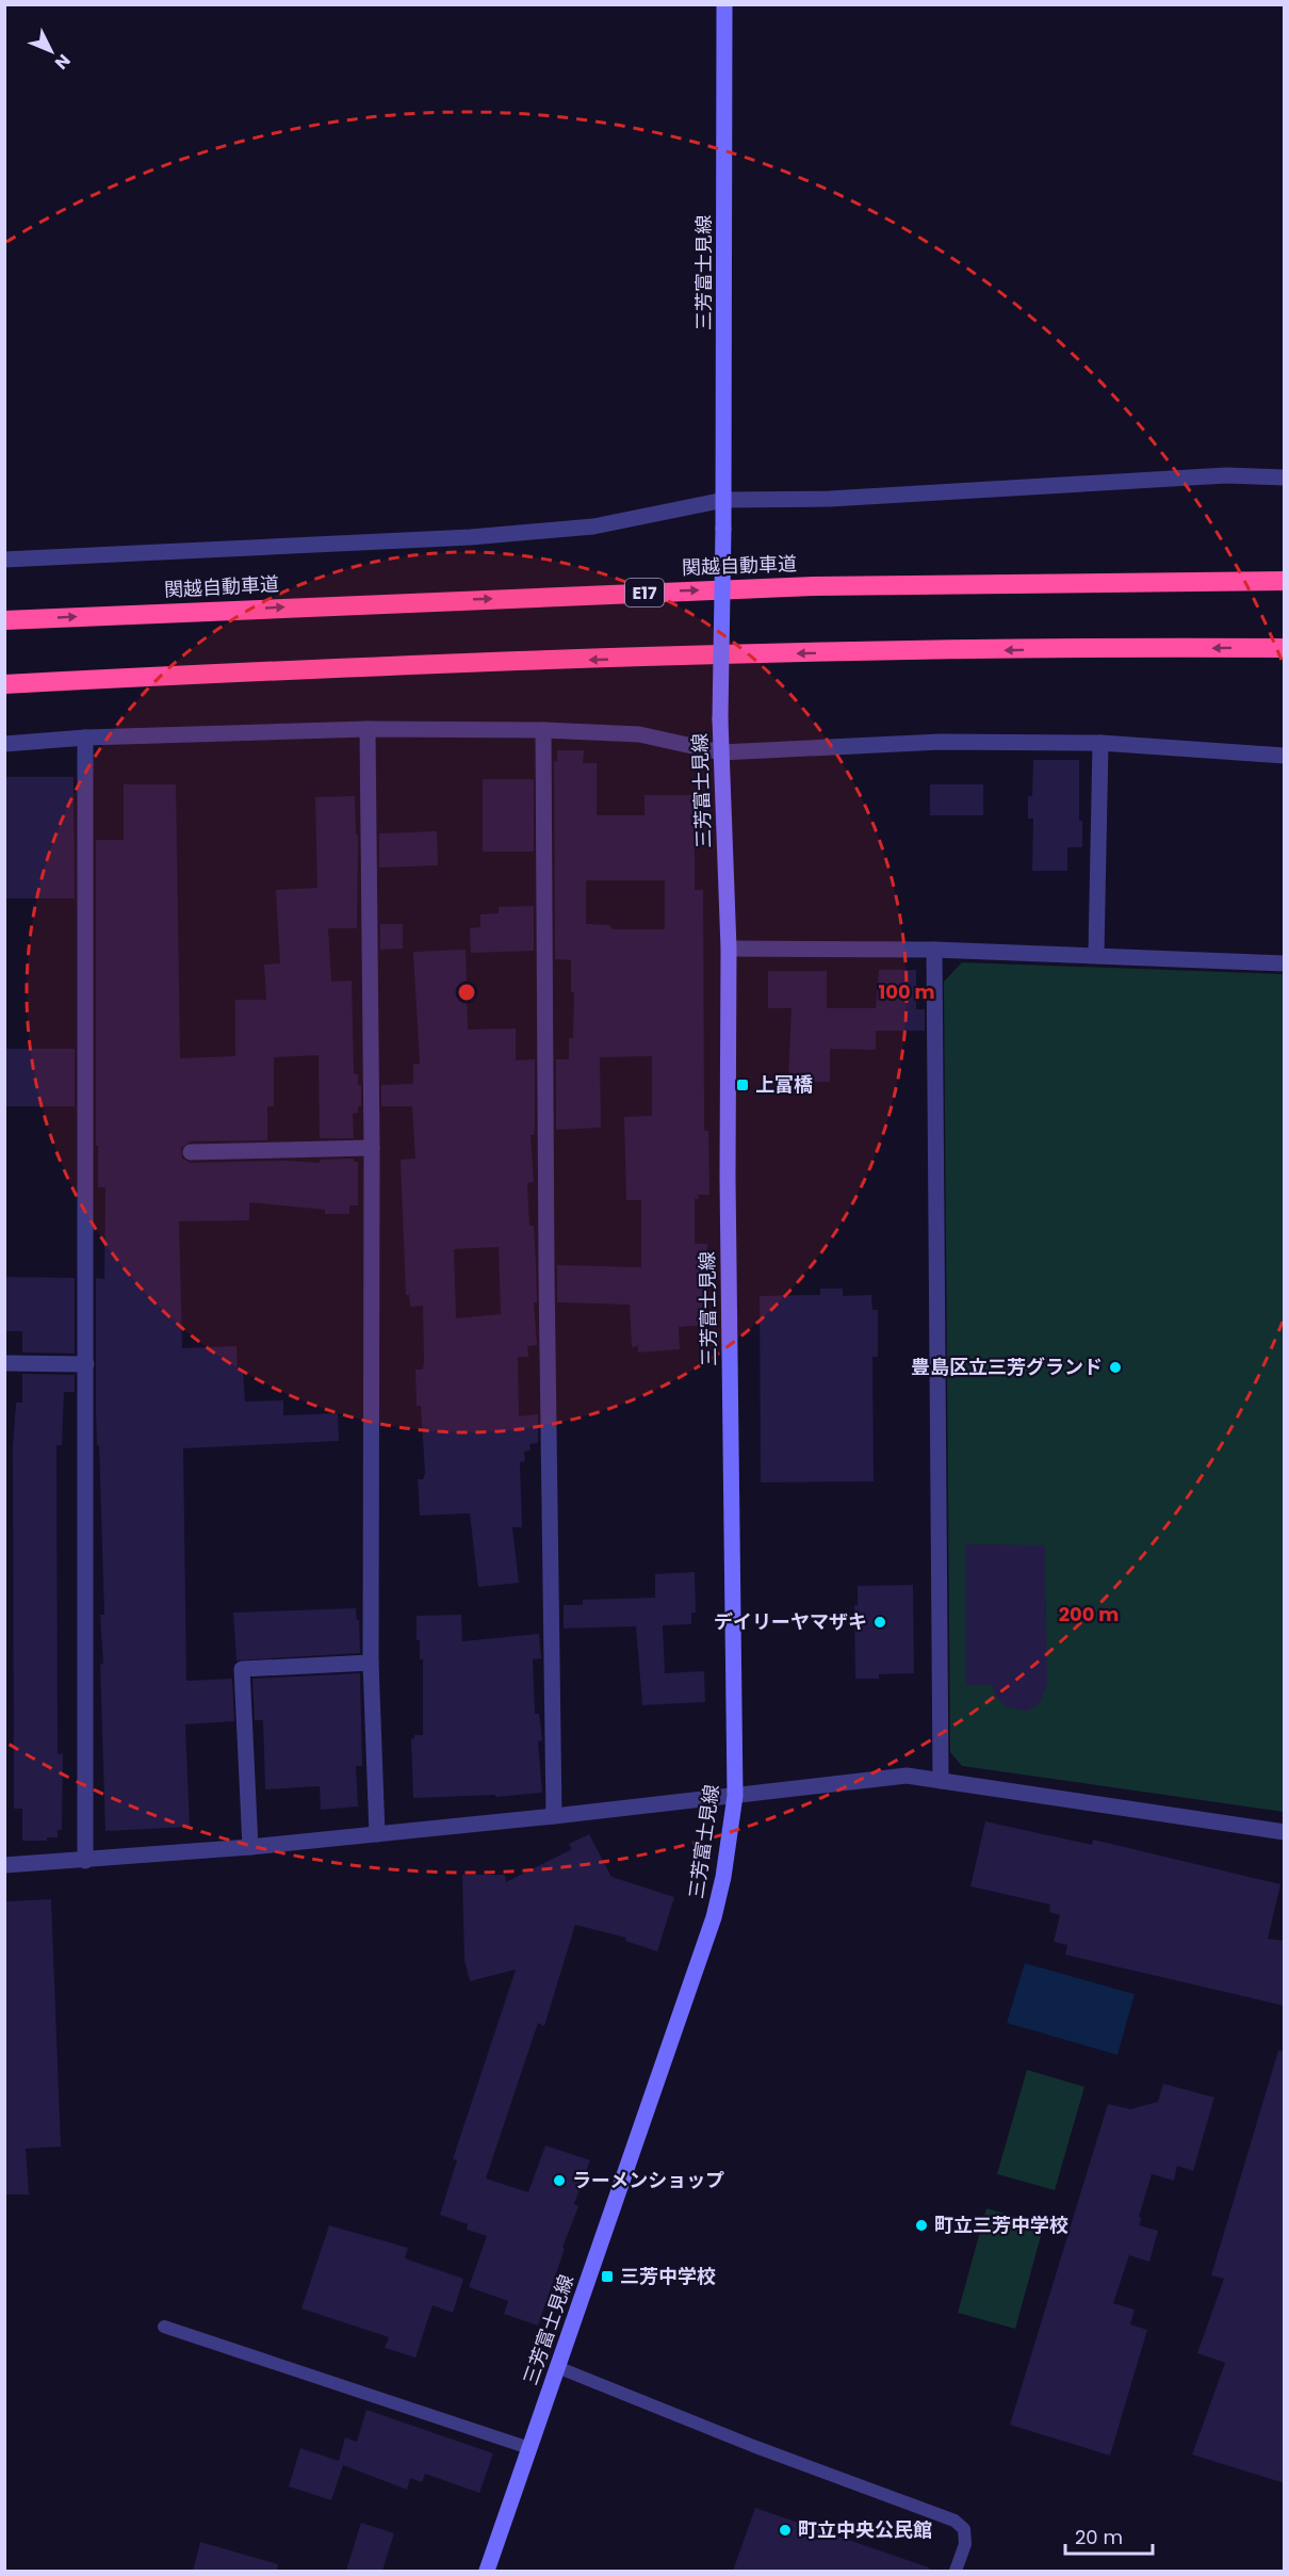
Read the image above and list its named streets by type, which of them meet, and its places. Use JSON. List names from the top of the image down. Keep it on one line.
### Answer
{"streets":{"highway":["関越自動車道","E17"],"main road":["三芳富士見線"]},"places":{"transit":["上富橋","三芳中学校"],"other":["豊島区立三芳グランド","デイリーヤマザキ","ラーメンショップ","町立三芳中学校","町立中央公民館"]},"scale_bar":"20 m","north":"bottom right","rings":["100 m","200 m"]}
